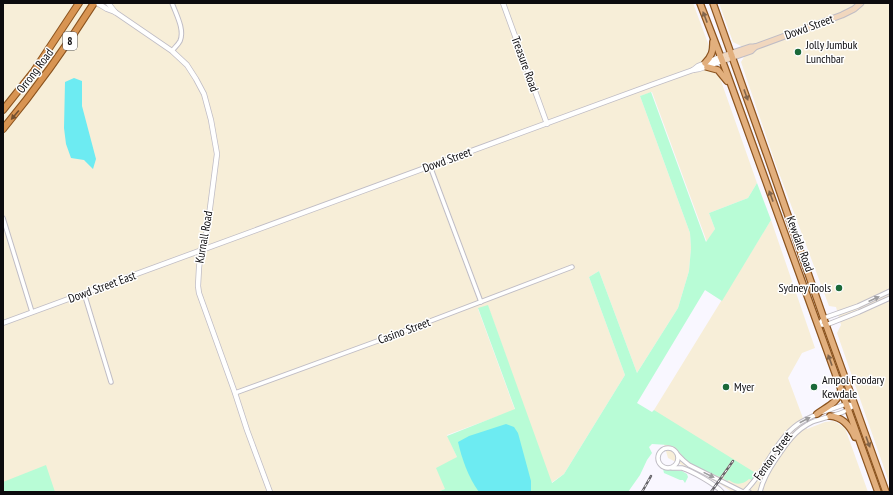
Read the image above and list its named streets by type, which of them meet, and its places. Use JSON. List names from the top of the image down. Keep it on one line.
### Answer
{"streets":{"highway":["8","Orrong Road"],"main road":["Dowd Street","Kewdale Road"],"street":["Treasure Road","Kurnall Road","Dowd Street East","Casino Street","Fenton Street"]},"crossings":[["Dowd Street","Treasure Road"],["Dowd Street","Kurnall Road"],["Dowd Street","Kewdale Road"],["Dowd Street","Dowd Street East"],["Kurnall Road","Dowd Street East"],["Kurnall Road","Casino Street"],["Kewdale Road","Fenton Street"]],"places":["Jolly Jumbuk Lunchbar","Sydney Tools","Myer","Ampol Foodary Kewdale"]}
